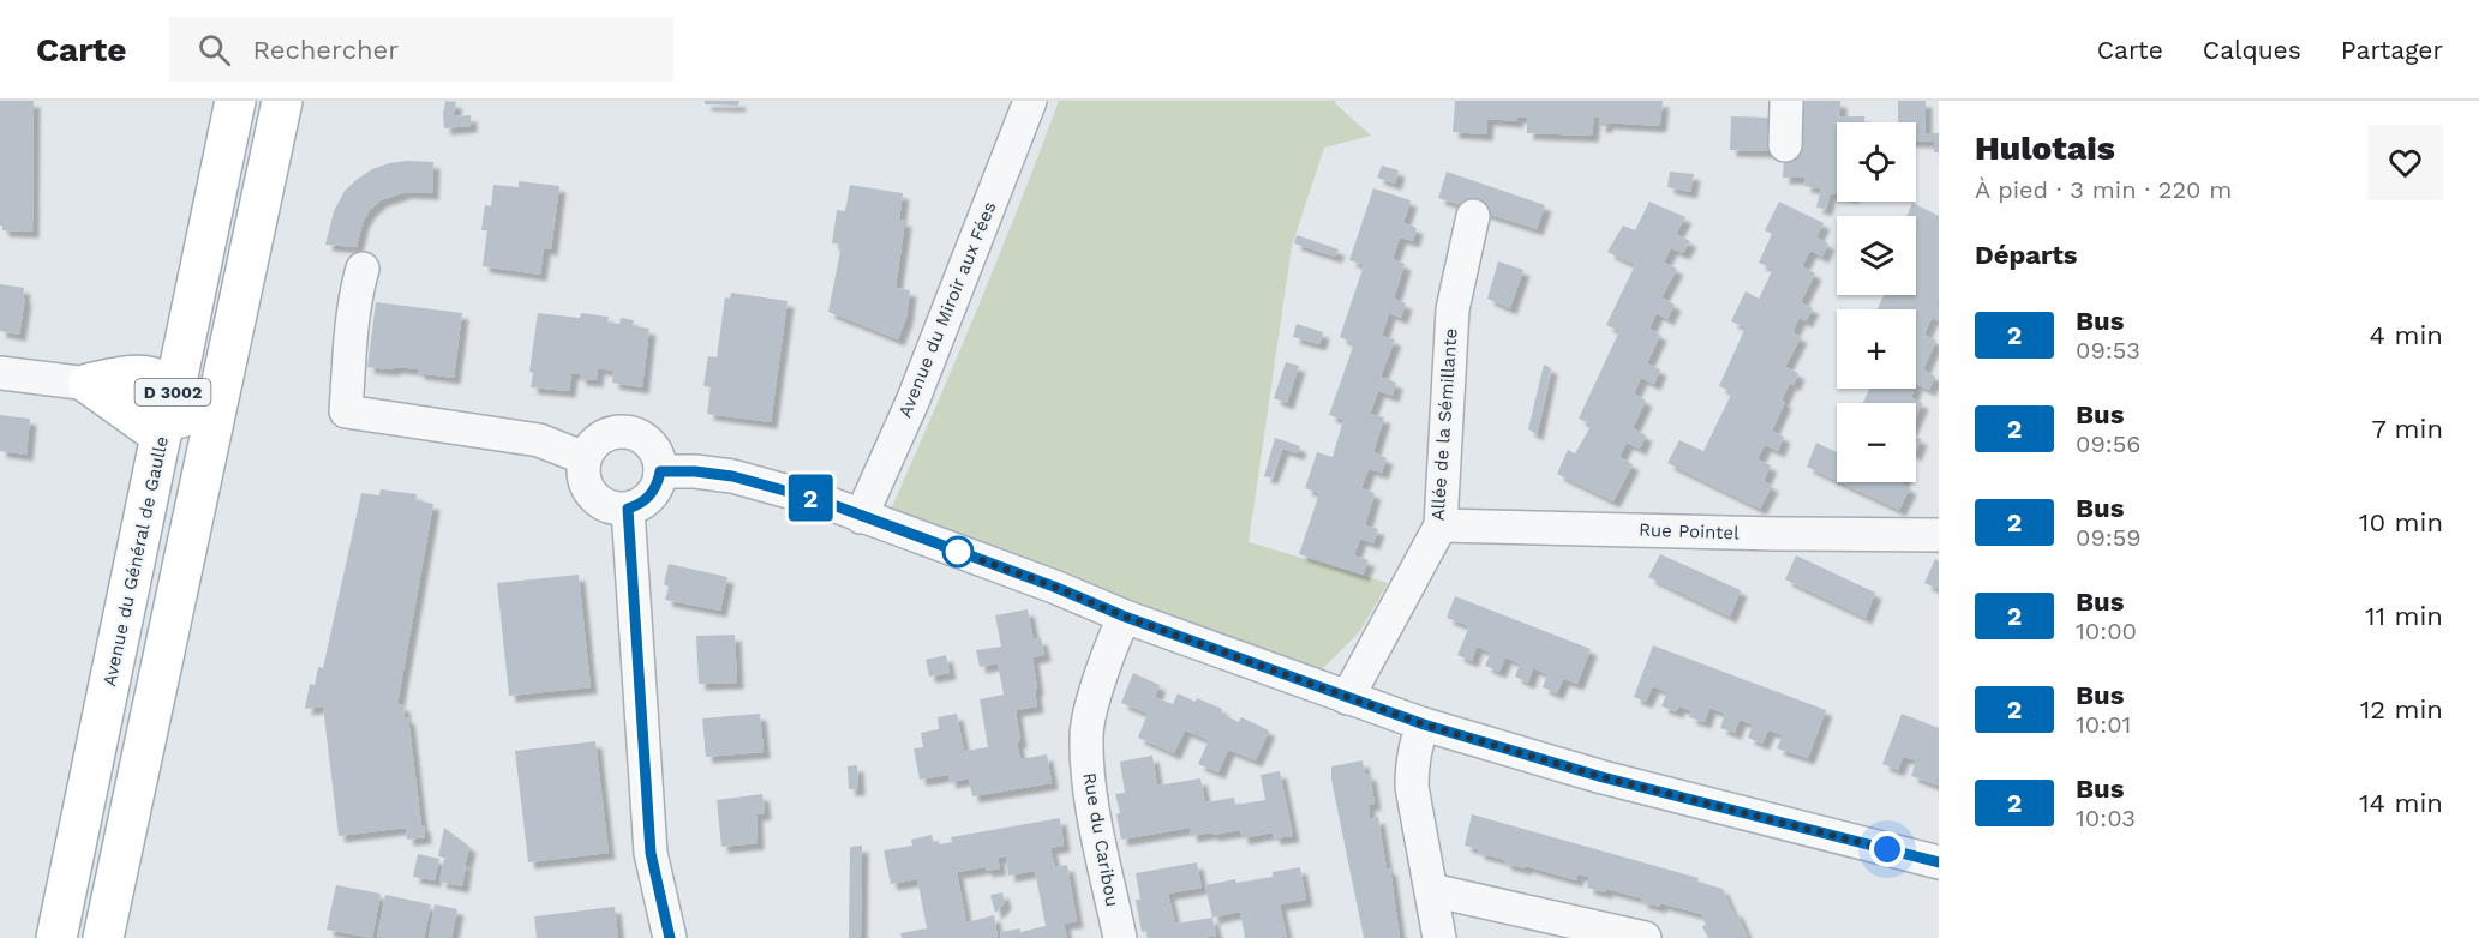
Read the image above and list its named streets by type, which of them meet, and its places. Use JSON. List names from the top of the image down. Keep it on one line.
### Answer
{"streets":{"main road":["D 3002","Avenue du Général de Gaulle"],"street":["Avenue du Miroir aux Fées","Allée de la Sémillante","Rue Pointel","Rue du Caribou"]},"crossings":[["D 3002","Avenue du Général de Gaulle"],["Allée de la Sémillante","Rue Pointel"]],"lines":["bus line 2"],"page":{"header":"Carte","search":"Rechercher","nav":["Carte","Calques","Partager"],"on_map":"2","heading":[["Hulotais","À pied · 3 min · 220 m"],"Départs"],"map_buttons":["+","−"],"list":[{"mark":"2","name":"Bus","note":"09:53","value":"4 min"},{"mark":"2","name":"Bus","note":"09:56","value":"7 min"},{"mark":"2","name":"Bus","note":"09:59","value":"10 min"},{"mark":"2","name":"Bus","note":"10:00","value":"11 min"},{"mark":"2","name":"Bus","note":"10:01","value":"12 min"},{"mark":"2","name":"Bus","note":"10:03","value":"14 min"}]}}
